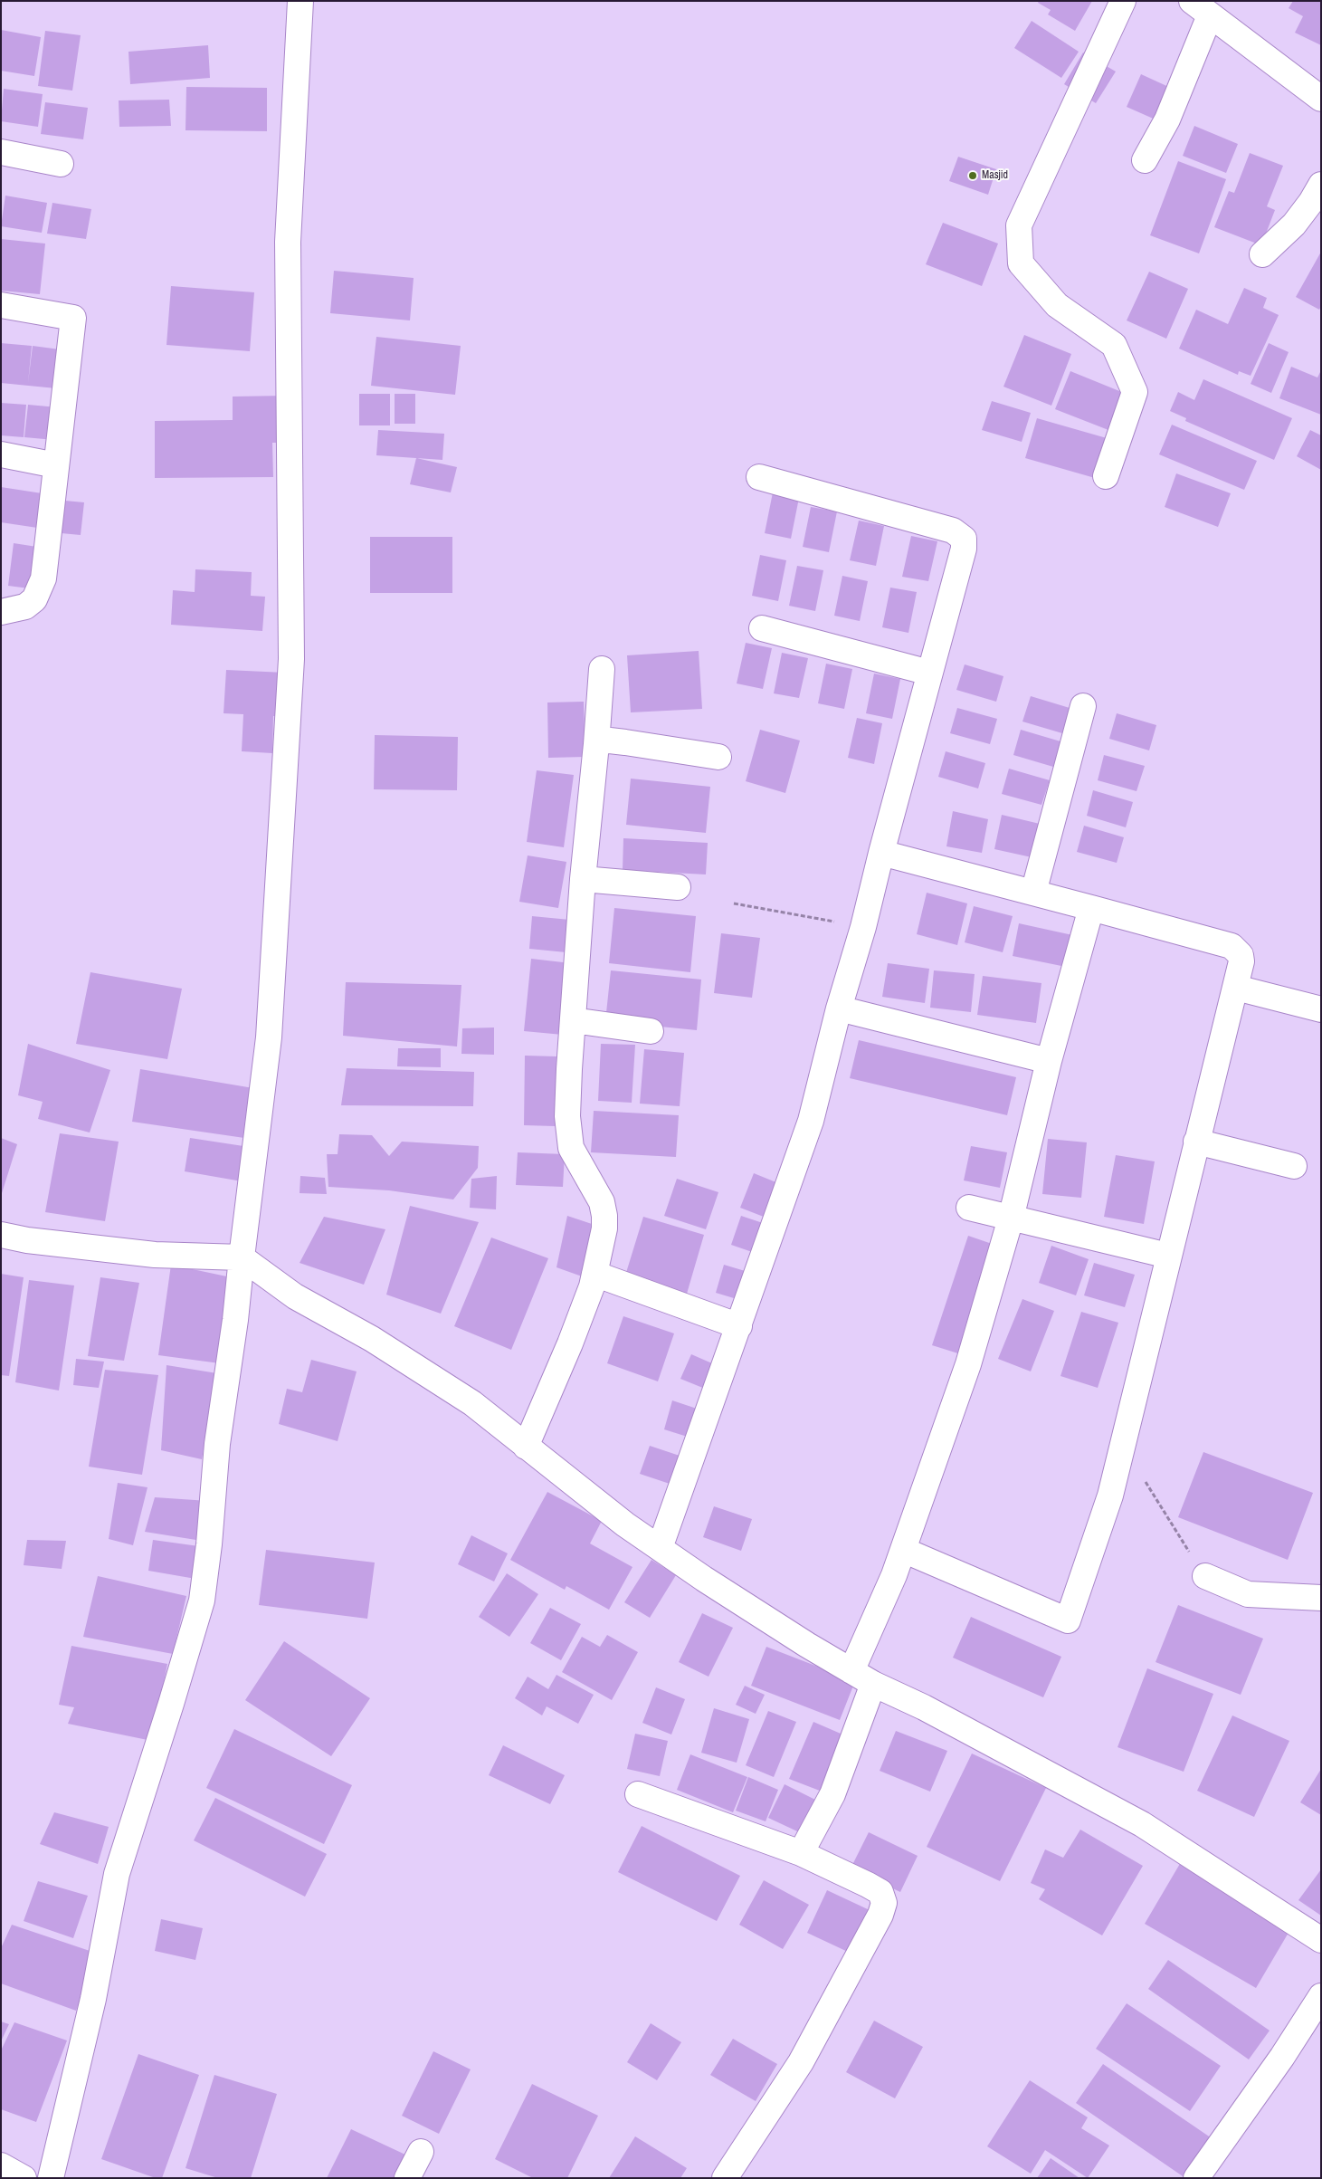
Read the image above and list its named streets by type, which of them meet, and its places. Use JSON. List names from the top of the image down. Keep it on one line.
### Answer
{"places":["Masjid"]}
